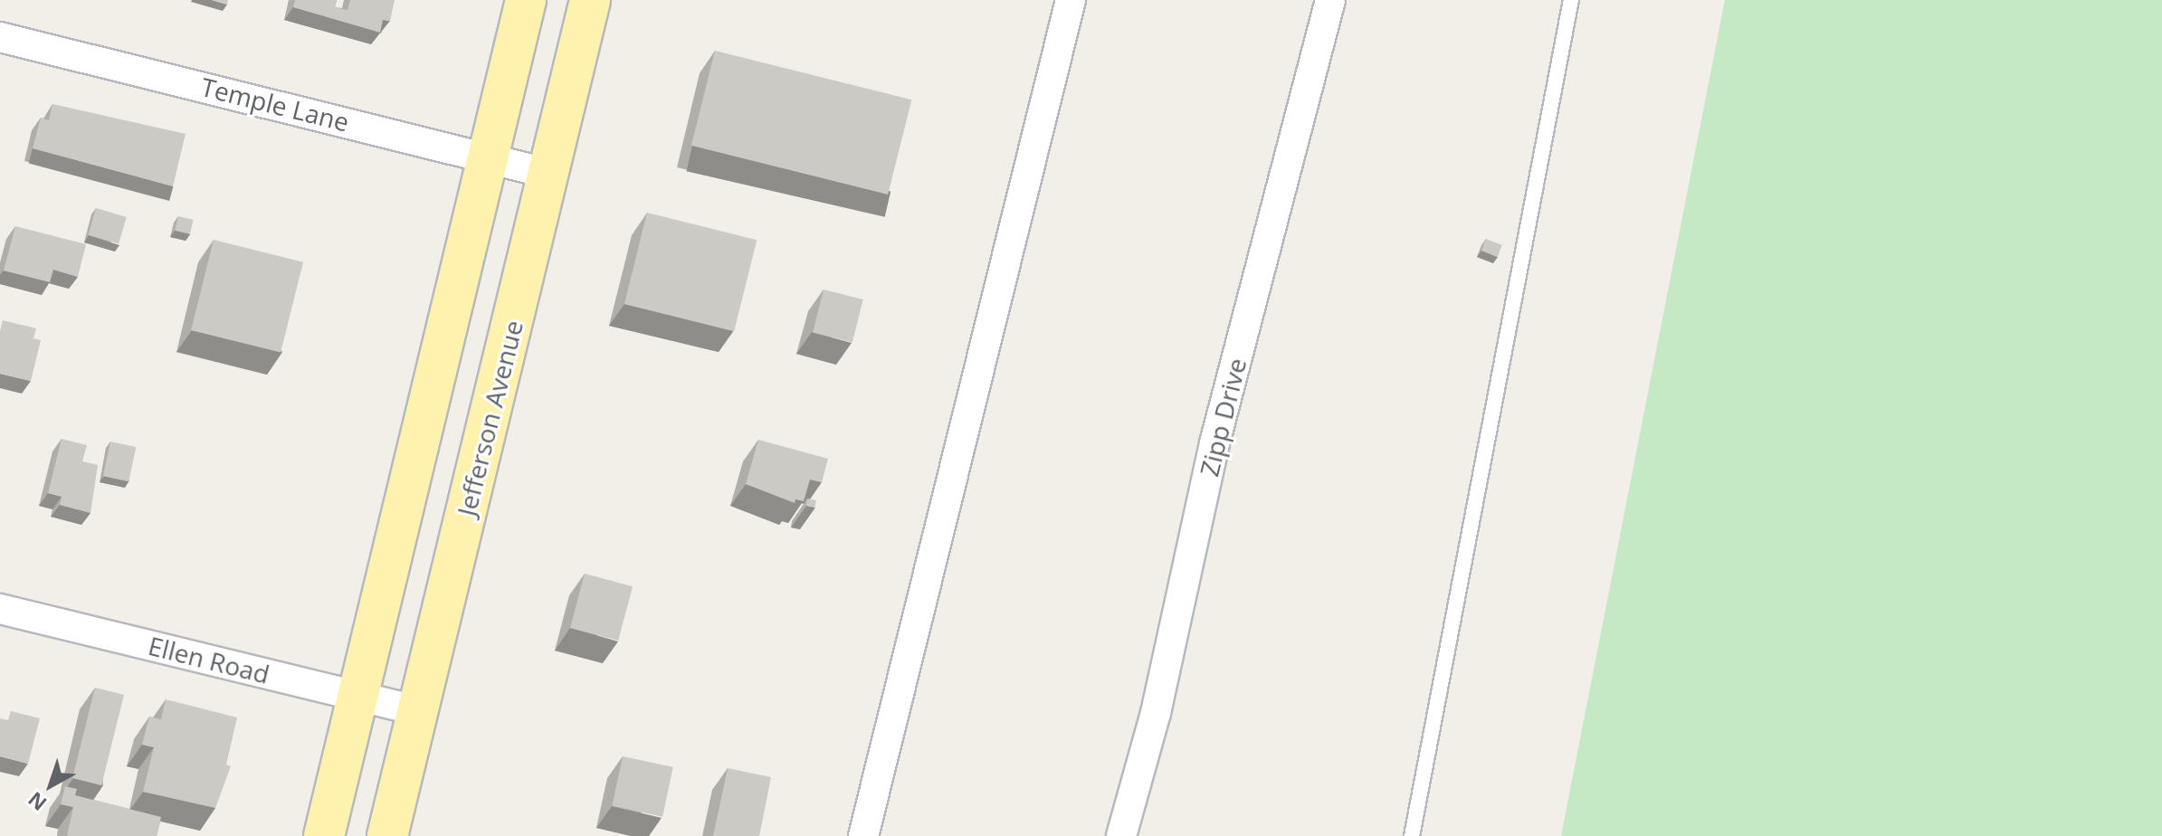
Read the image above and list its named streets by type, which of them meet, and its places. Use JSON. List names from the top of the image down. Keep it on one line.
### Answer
{"streets":{"main road":["Jefferson Avenue"],"street":["Temple Lane","Zipp Drive","Ellen Road"]},"crossings":[["Temple Lane","Jefferson Avenue"],["Jefferson Avenue","Ellen Road"]],"north":"bottom left"}
